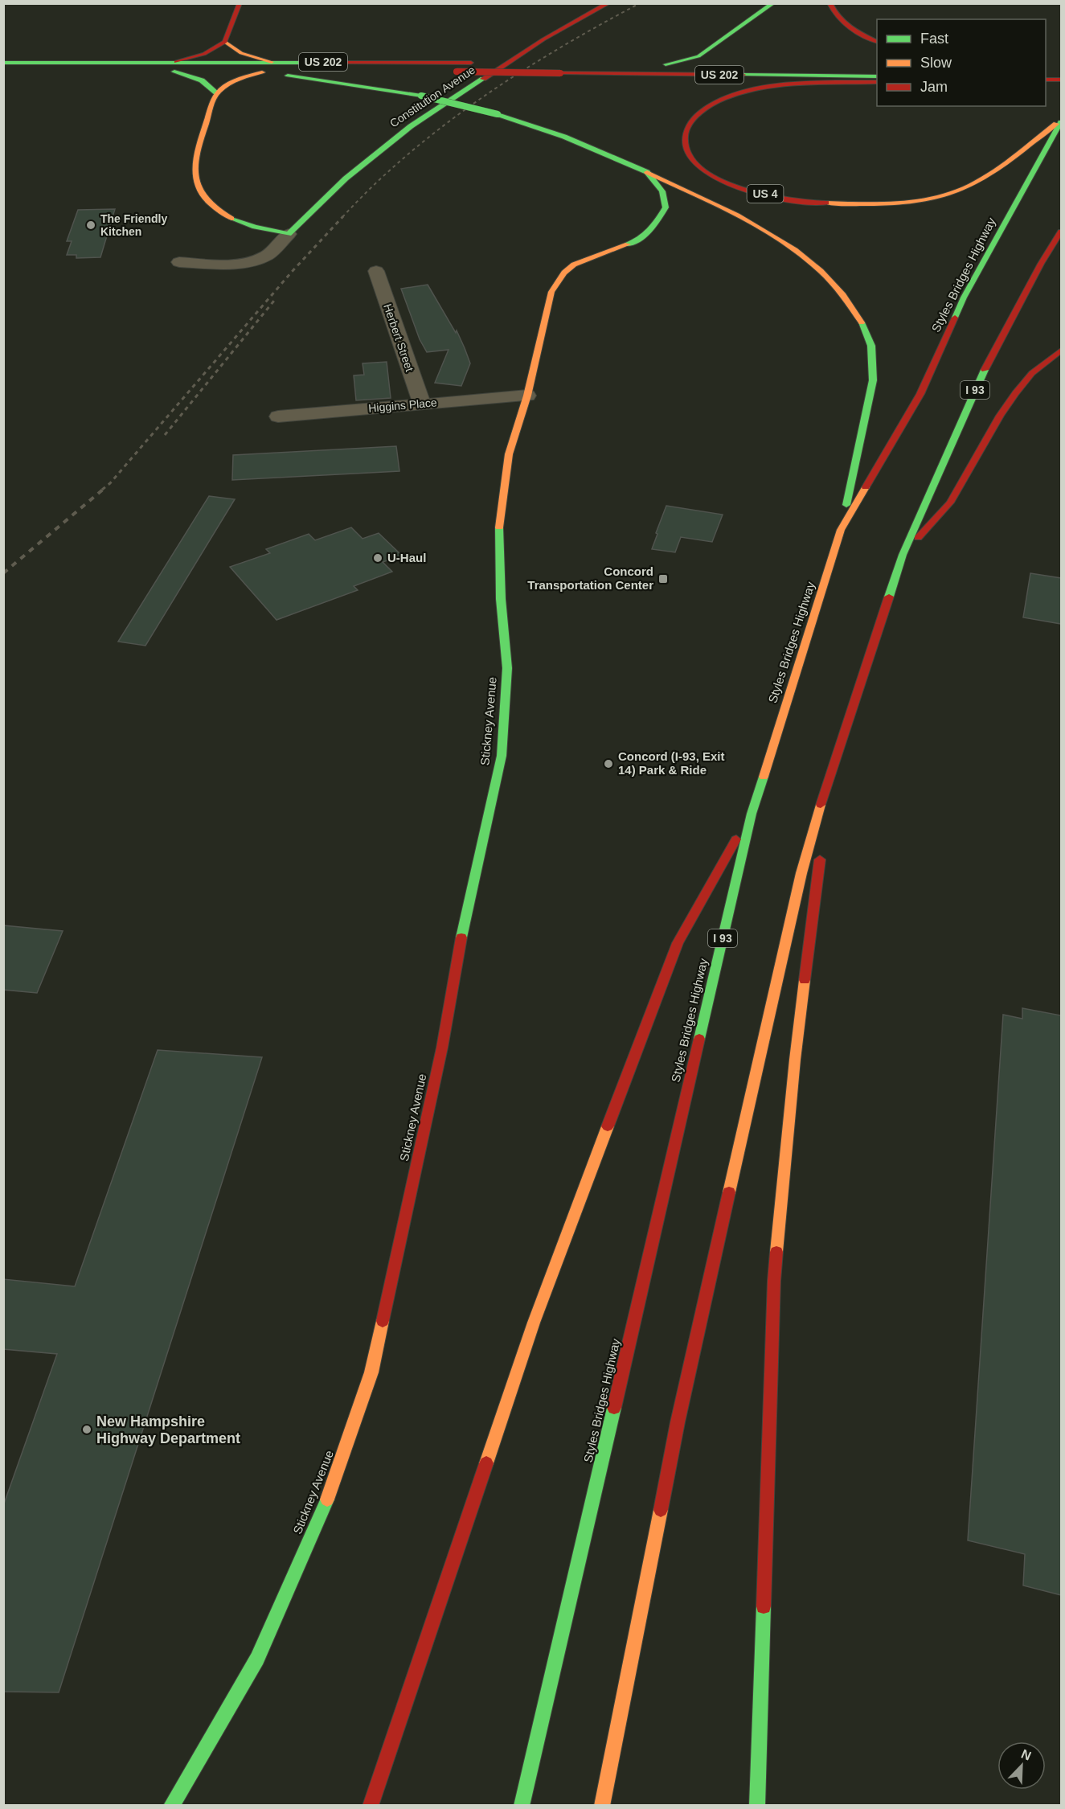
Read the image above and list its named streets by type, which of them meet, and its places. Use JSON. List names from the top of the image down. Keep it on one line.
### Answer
{"streets":{"main road":["US 202","Constitution Avenue","US 4","Styles Bridges Highway","I 93","Stickney Avenue"],"street":["Herbert Street","Higgins Place"]},"crossings":[["US 4","Styles Bridges Highway"],["Herbert Street","Higgins Place"],["Higgins Place","Stickney Avenue"]],"places":{"other":["The Friendly Kitchen","U-Haul","Concord (I-93, Exit 14) Park & Ride","New Hampshire Highway Department"],"transit":["Concord Transportation Center"]},"legend":["Fast","Slow","Jam"],"north":"top right"}
